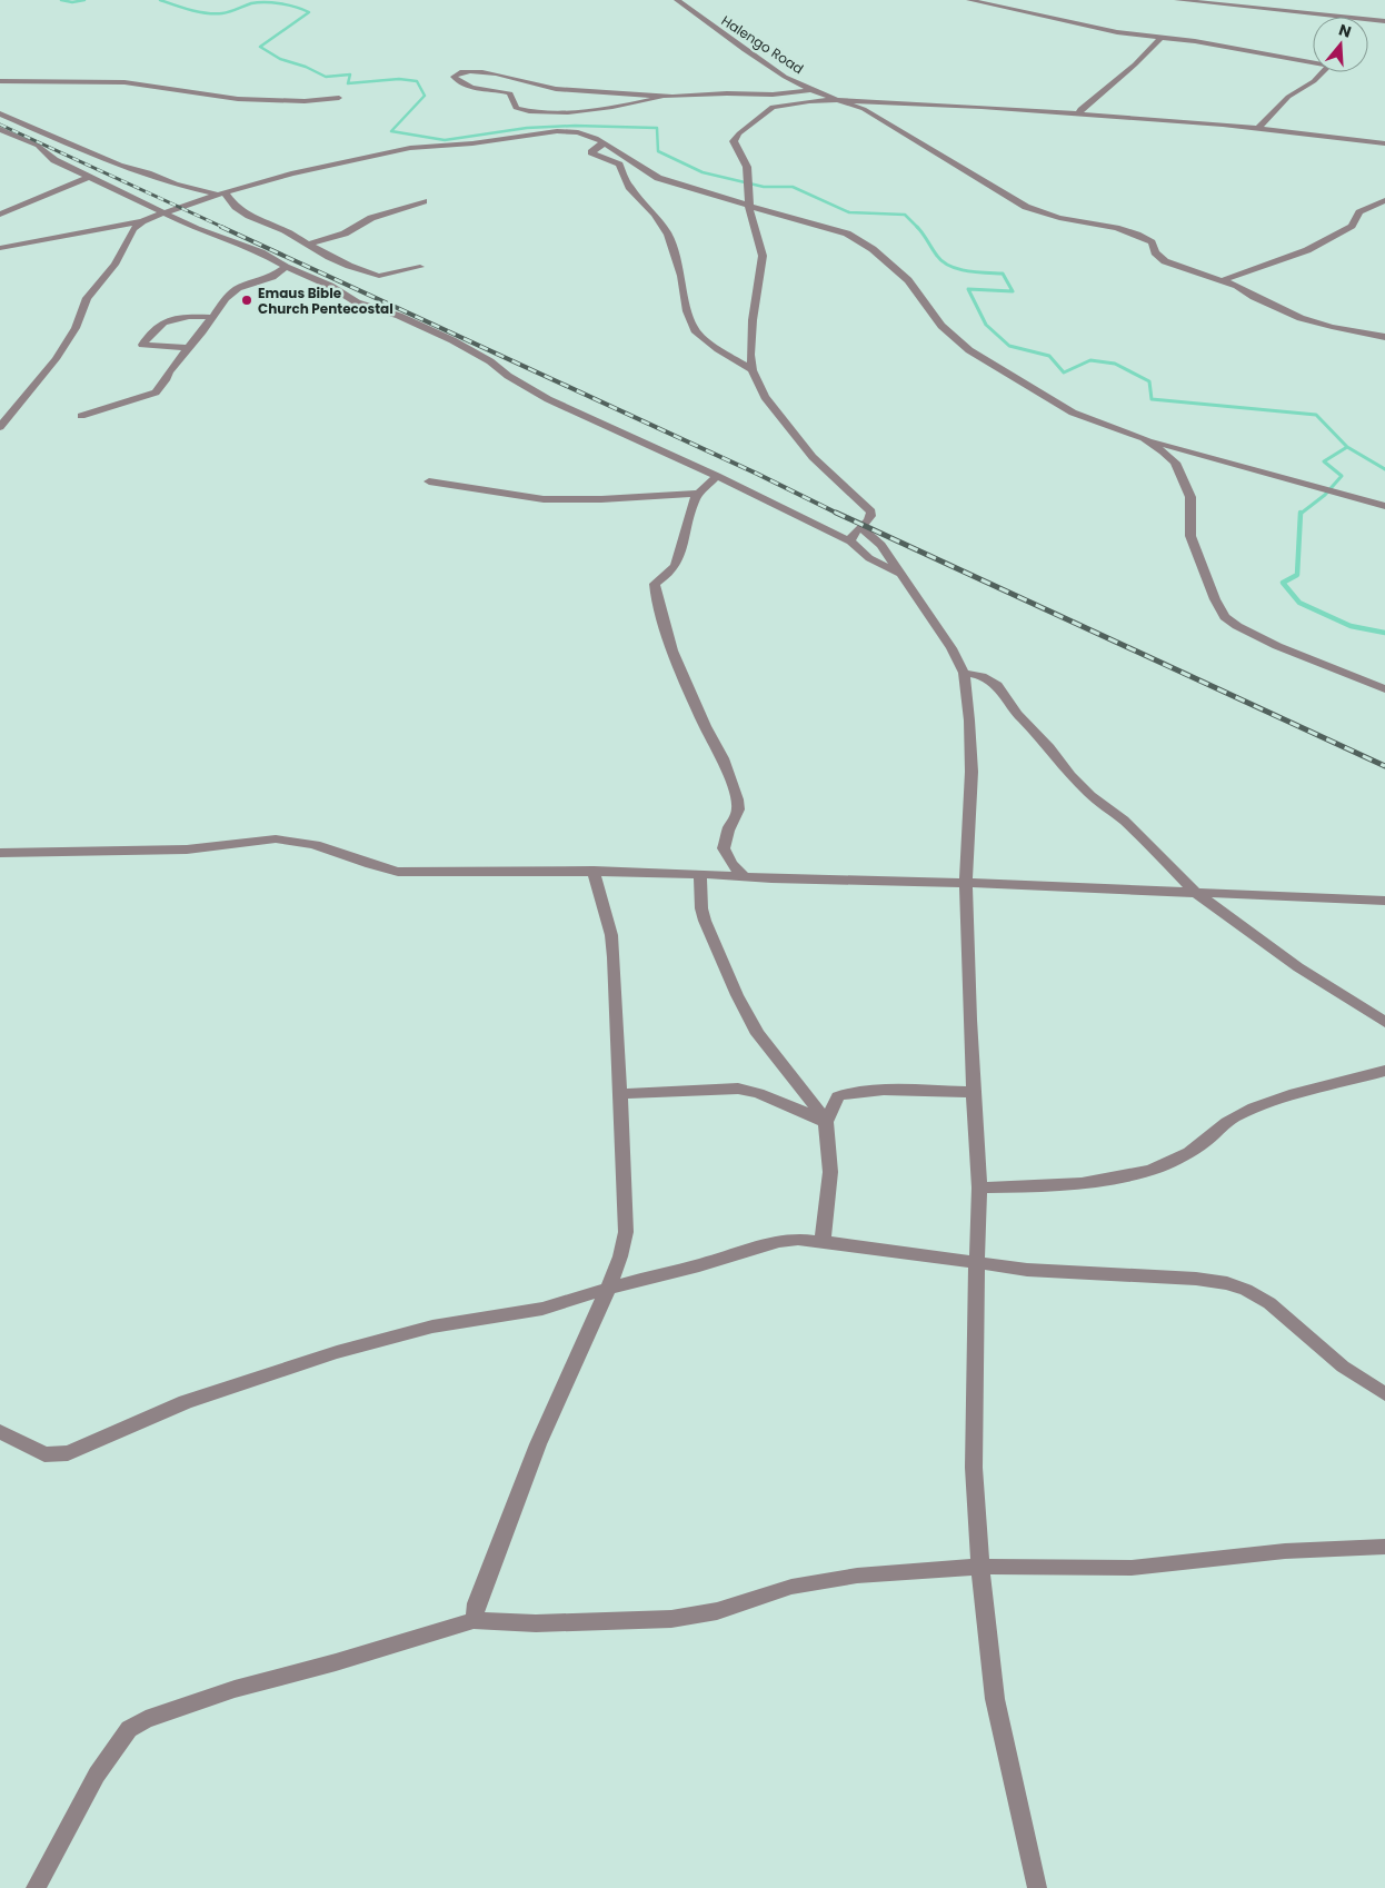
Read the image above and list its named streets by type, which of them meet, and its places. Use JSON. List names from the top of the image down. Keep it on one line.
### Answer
{"streets":{"street":["Halengo Road"]},"places":["Emaus Bible Church Pentecostal"],"north":"top"}
